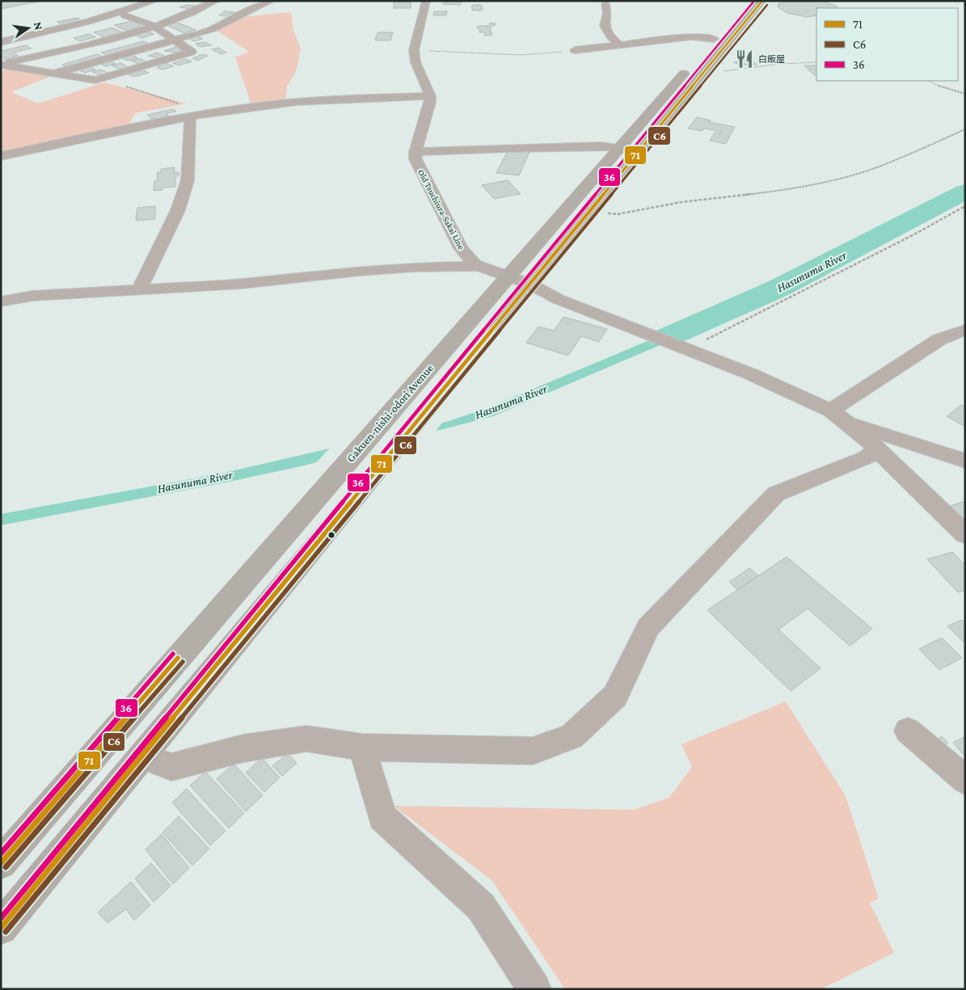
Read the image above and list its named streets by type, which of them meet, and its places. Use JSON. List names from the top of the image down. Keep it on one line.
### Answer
{"streets":{"highway":["Gakuen-nishi-odori Avenue"],"street":["Old Tsuchiura-Sakai Line"]},"crossings":[["Old Tsuchiura-Sakai Line","Gakuen-nishi-odori Avenue"]],"water":["Hasunuma River"],"places":{"restaurant":["白飯屋"]},"lines":["transit line 71","transit line 36","transit line C6"],"legend":["71","C6","36"],"north":"right"}
